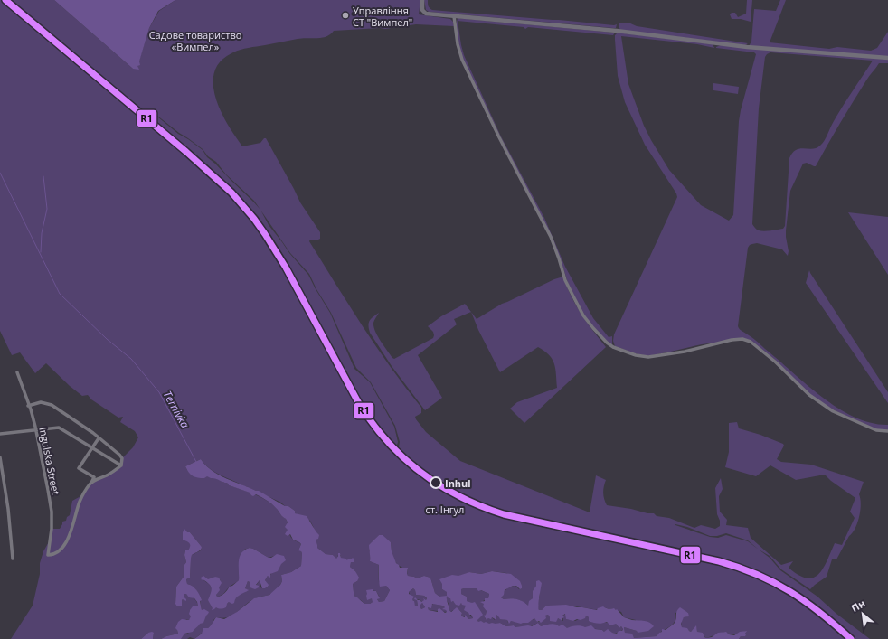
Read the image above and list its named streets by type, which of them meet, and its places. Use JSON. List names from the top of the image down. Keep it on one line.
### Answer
{"streets":{"street":["Ingulska Street"]},"water":["Ternivka"],"parks":["Садове товариство «Вимпел»","ст. Інгул"],"places":["Управління СТ \"Вимпел\"","Inhul"],"lines":["transit line R1"],"north":"top left"}
